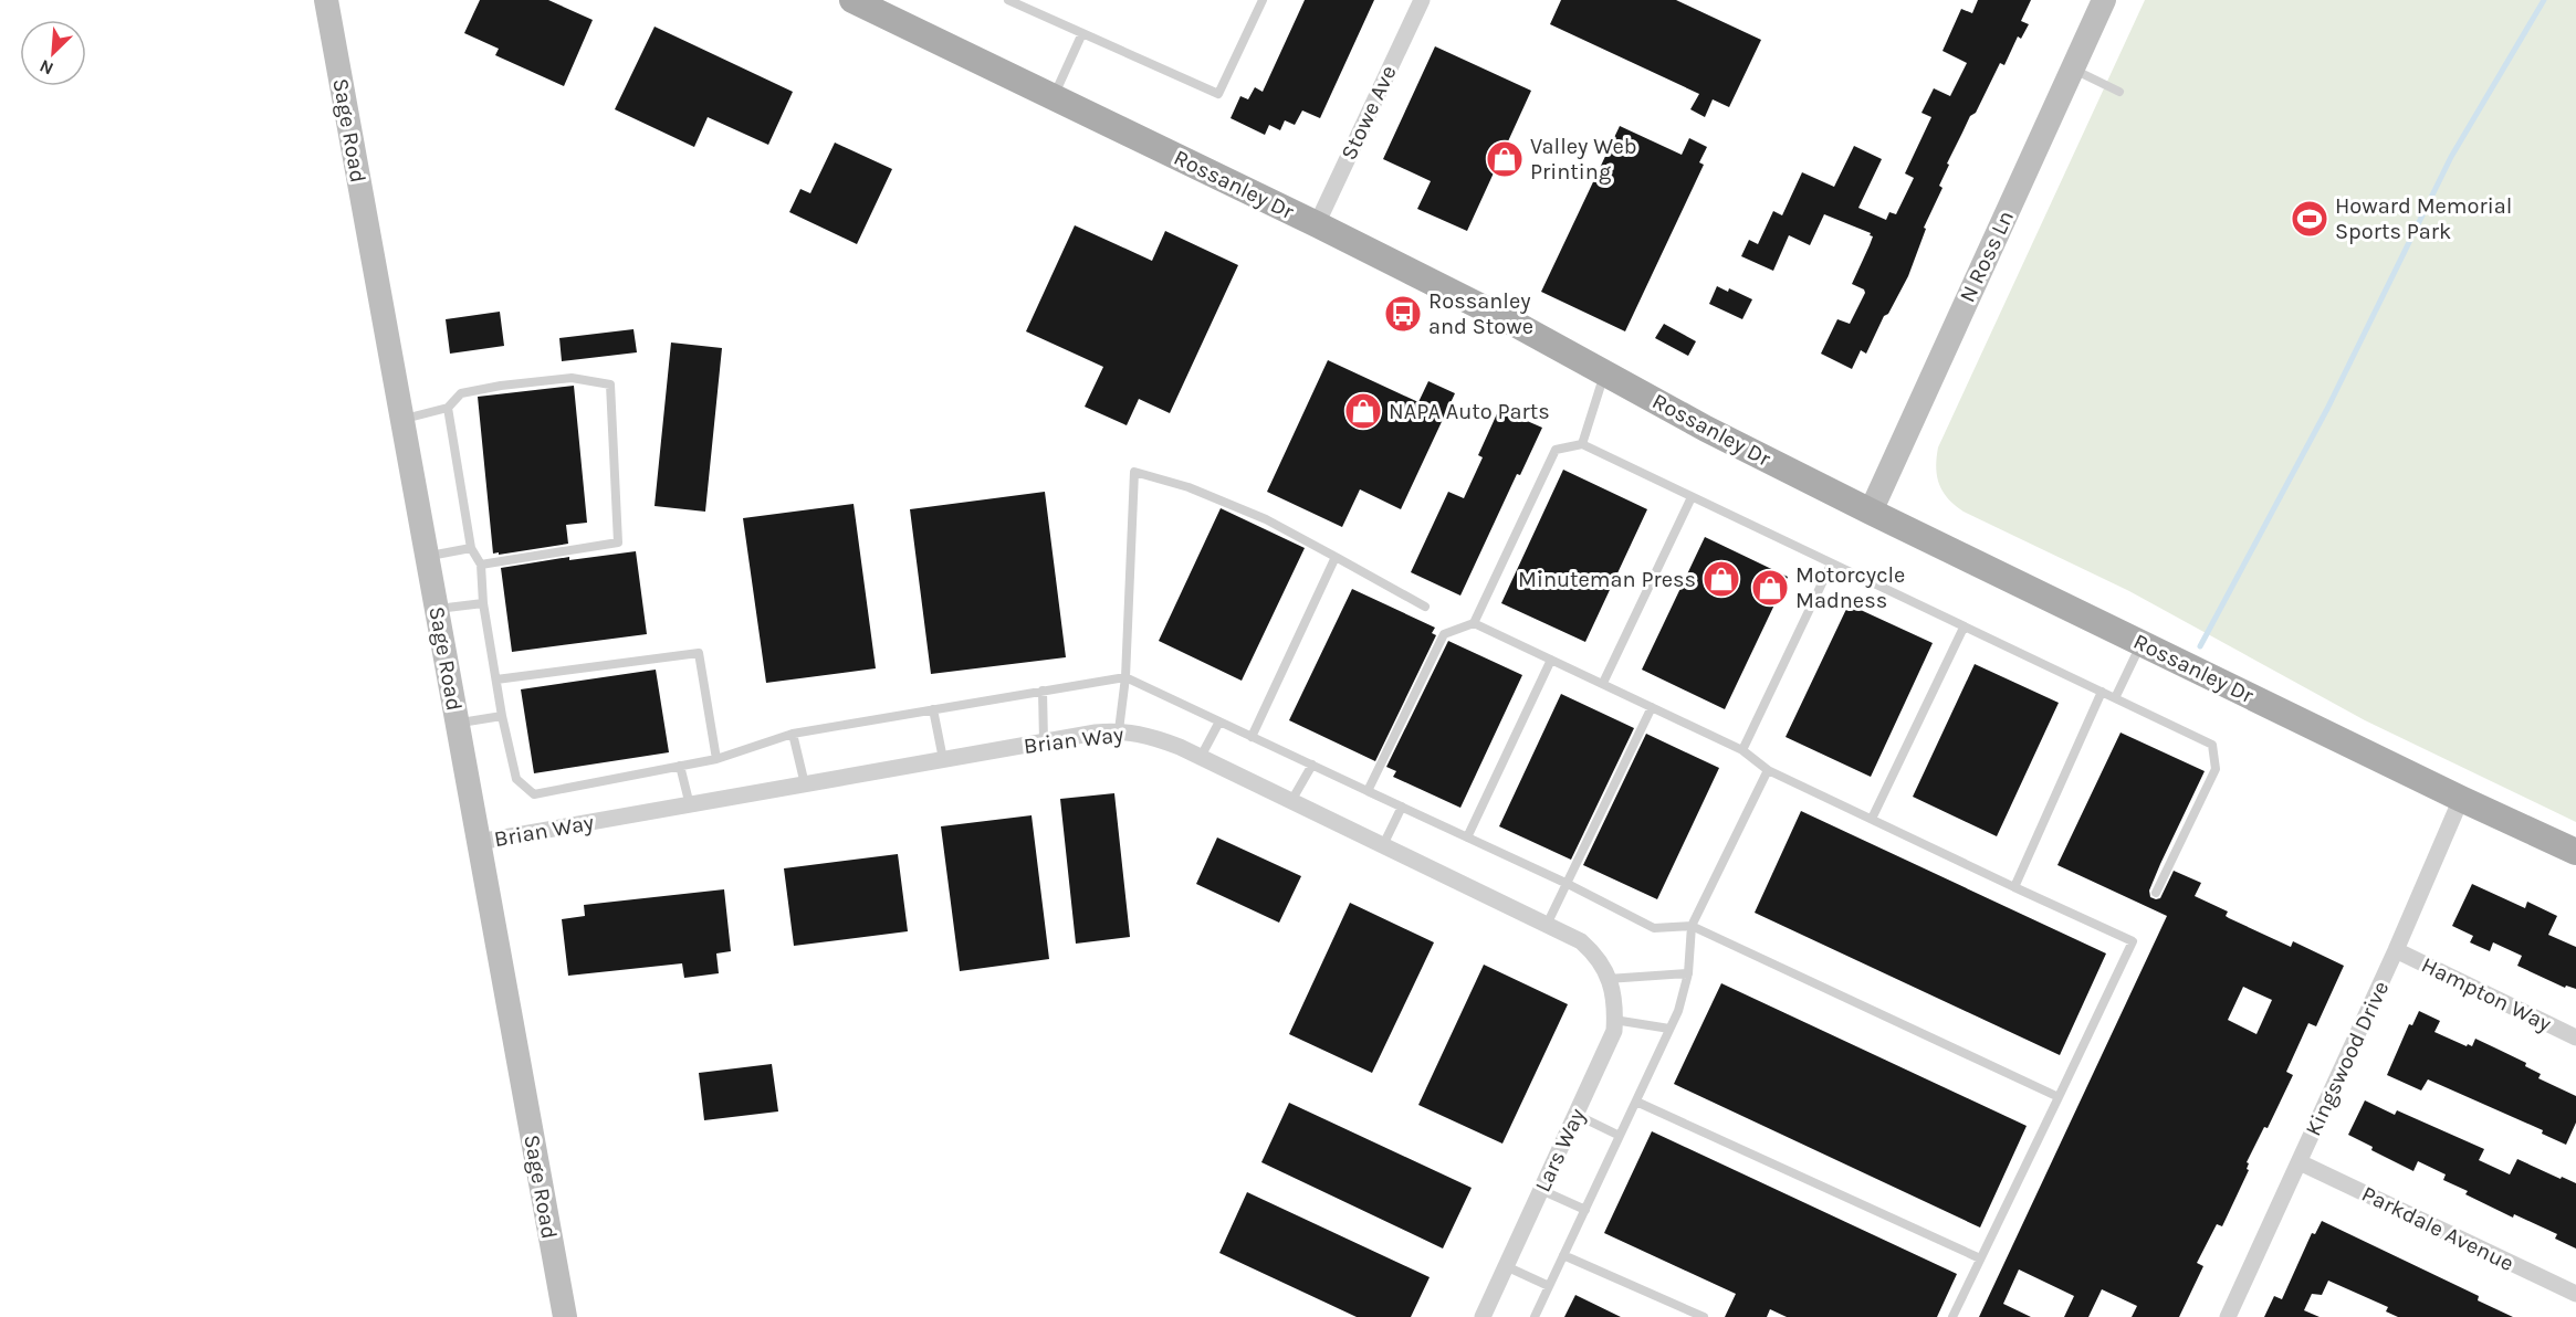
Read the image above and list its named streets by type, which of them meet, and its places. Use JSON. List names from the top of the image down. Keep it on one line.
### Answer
{"streets":{"main road":["Sage Road","Rossanley Dr","N Ross Ln"],"street":["Stowe Ave","Brian Way","Hampton Way","Kingswood Drive","Lars Way","Parkdale Avenue"]},"crossings":[["Stowe Ave","Rossanley Dr"],["Sage Road","Brian Way"],["Rossanley Dr","N Ross Ln"],["Rossanley Dr","Kingswood Drive"],["Brian Way","Lars Way"],["Hampton Way","Kingswood Drive"],["Kingswood Drive","Parkdale Avenue"]],"places":{"shop":["Valley Web Printing","NAPA Auto Parts","Minuteman Press","Motorcycle Madness"],"sports":["Howard Memorial Sports Park"],"bus stop":["Rossanley and Stowe"]},"north":"bottom left"}
